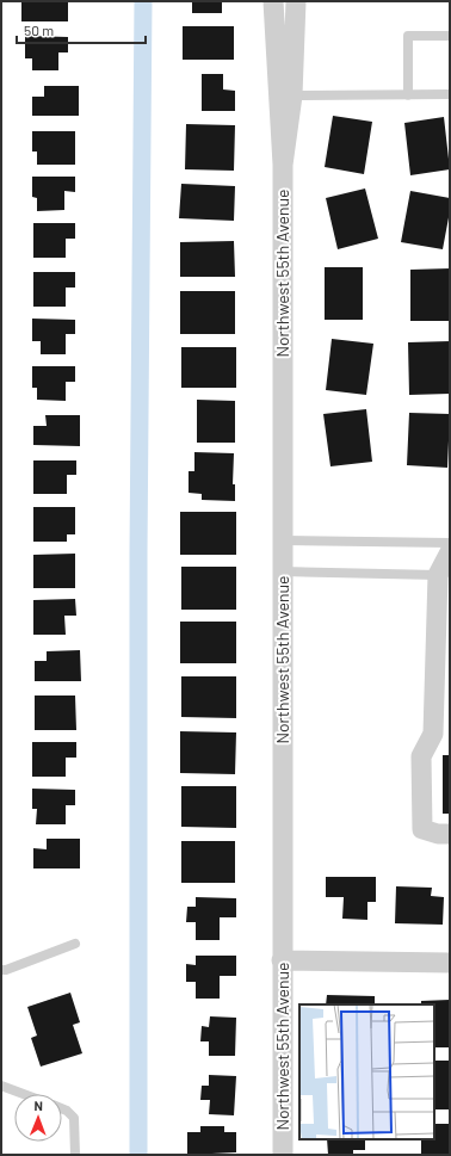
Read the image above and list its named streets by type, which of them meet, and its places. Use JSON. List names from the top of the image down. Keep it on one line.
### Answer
{"streets":{"street":["Northwest 55th Avenue"]},"scale_bar":"50 m","north":"top"}
